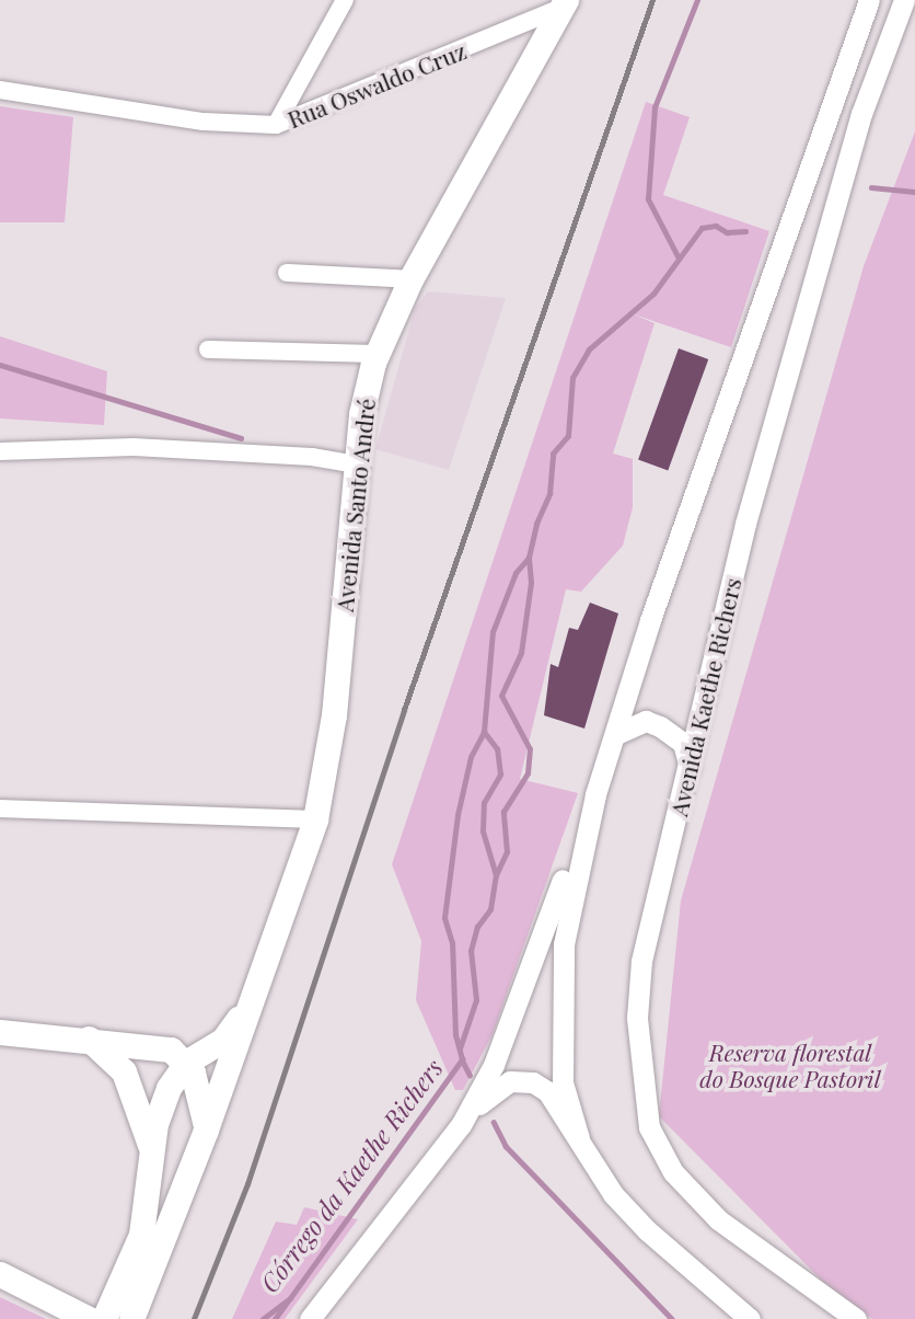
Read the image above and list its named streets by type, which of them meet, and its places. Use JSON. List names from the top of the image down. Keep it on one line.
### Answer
{"streets":{"highway":["Avenida Santo André"],"main road":["Avenida Kaethe Richers"],"street":["Rua Oswaldo Cruz"]},"crossings":[["Rua Oswaldo Cruz","Avenida Santo André"]],"water":["Córrego da Kaethe Richers"],"parks":["Reserva florestal do Bosque Pastoril"]}
